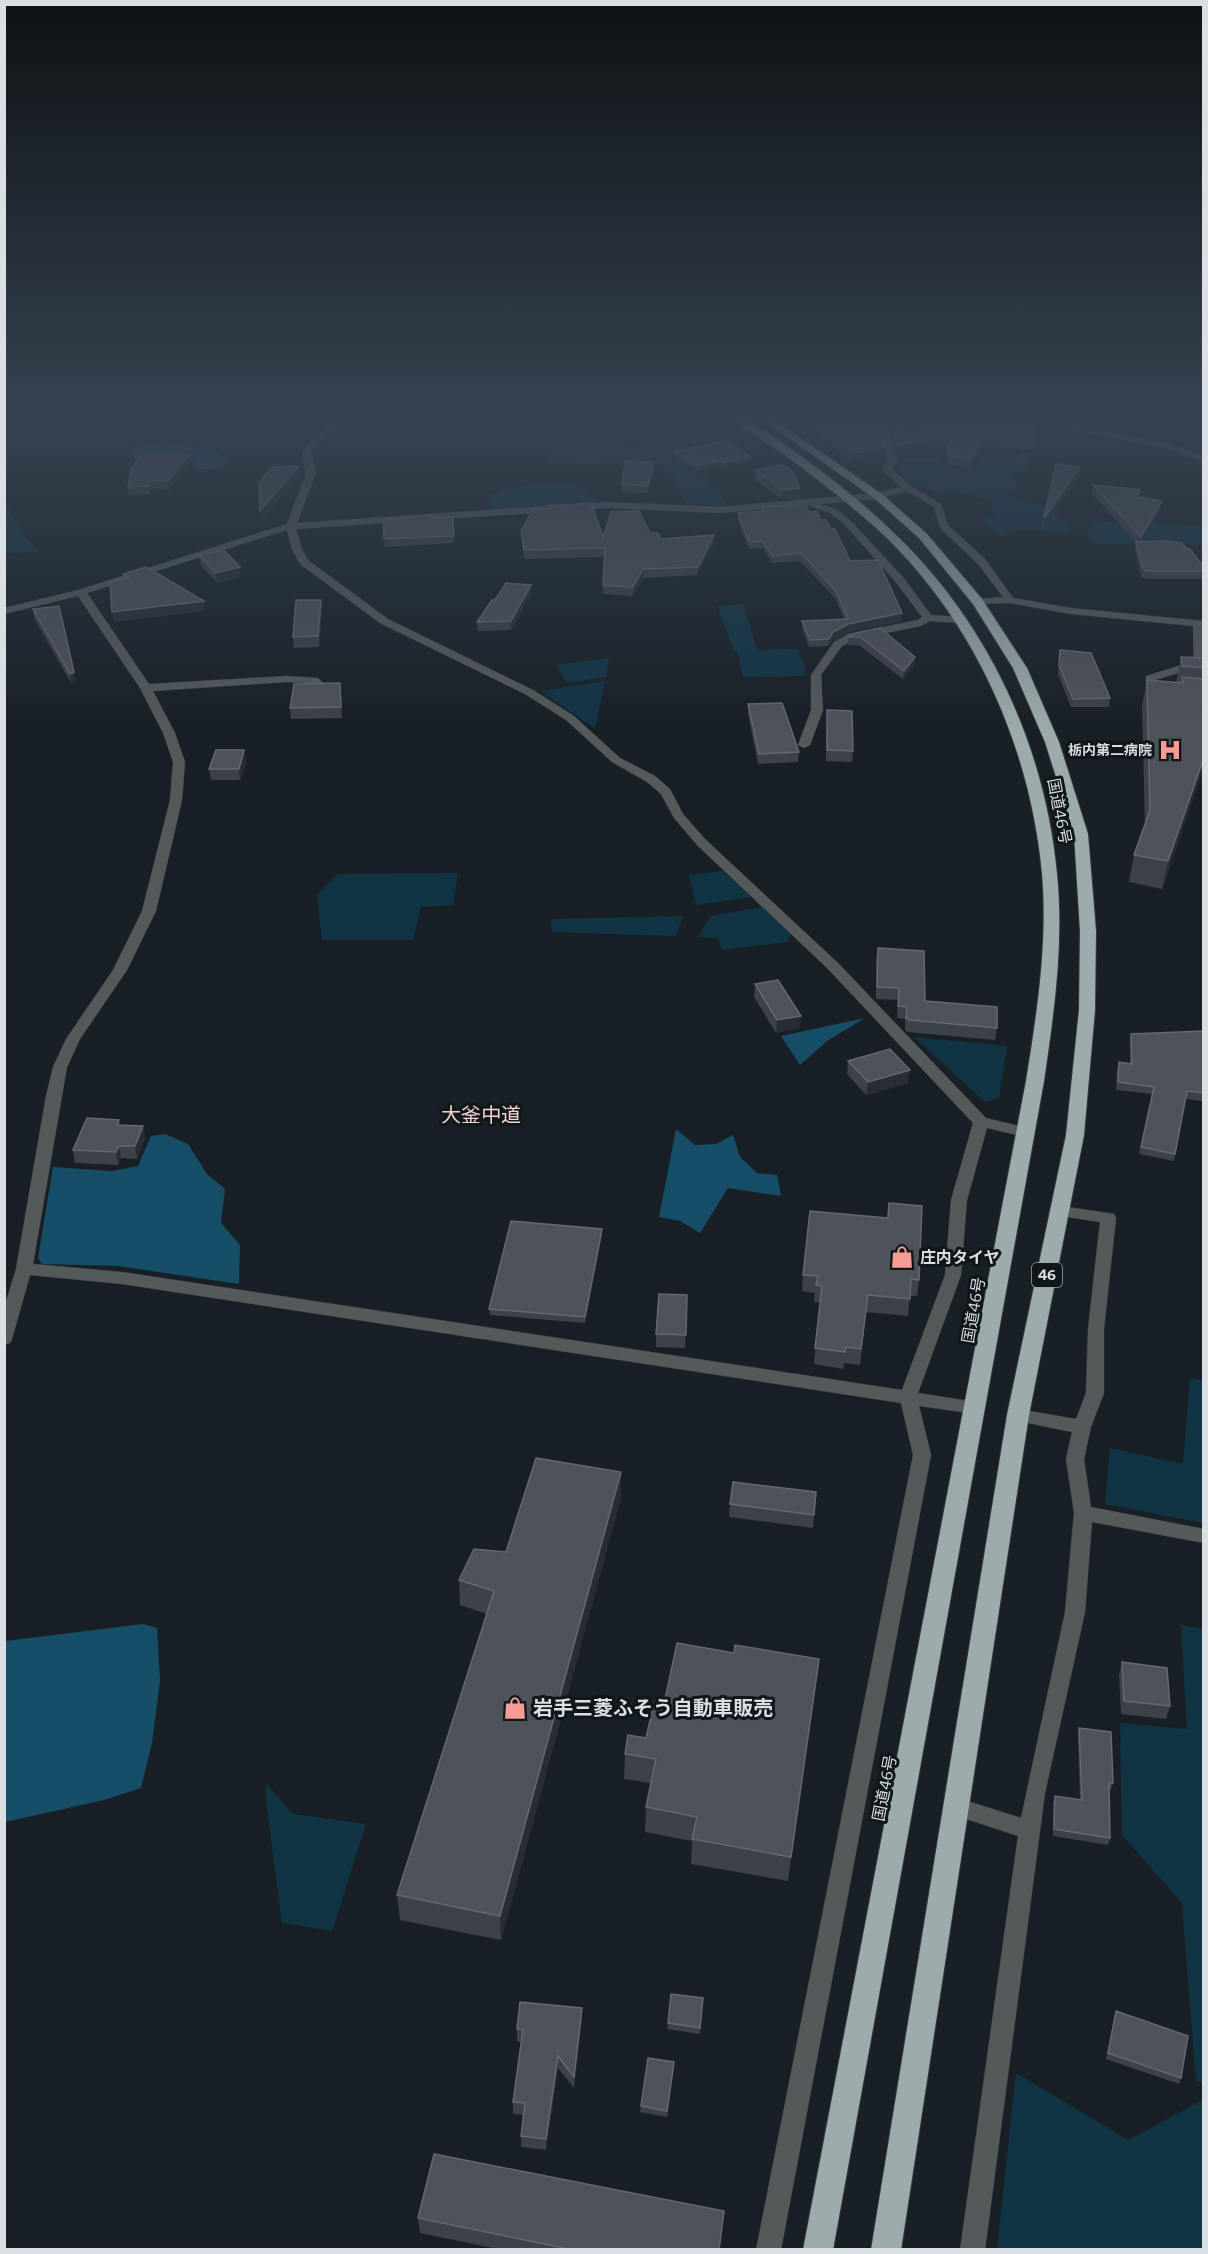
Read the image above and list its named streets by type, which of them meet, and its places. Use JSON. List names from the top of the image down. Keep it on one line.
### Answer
{"streets":{"highway":["国道46号","46"]},"districts":["大釜中道"],"places":{"hospital":["栃内第二病院"],"shop":["庄内タイヤ","岩手三菱ふそう自動車販売"]}}
